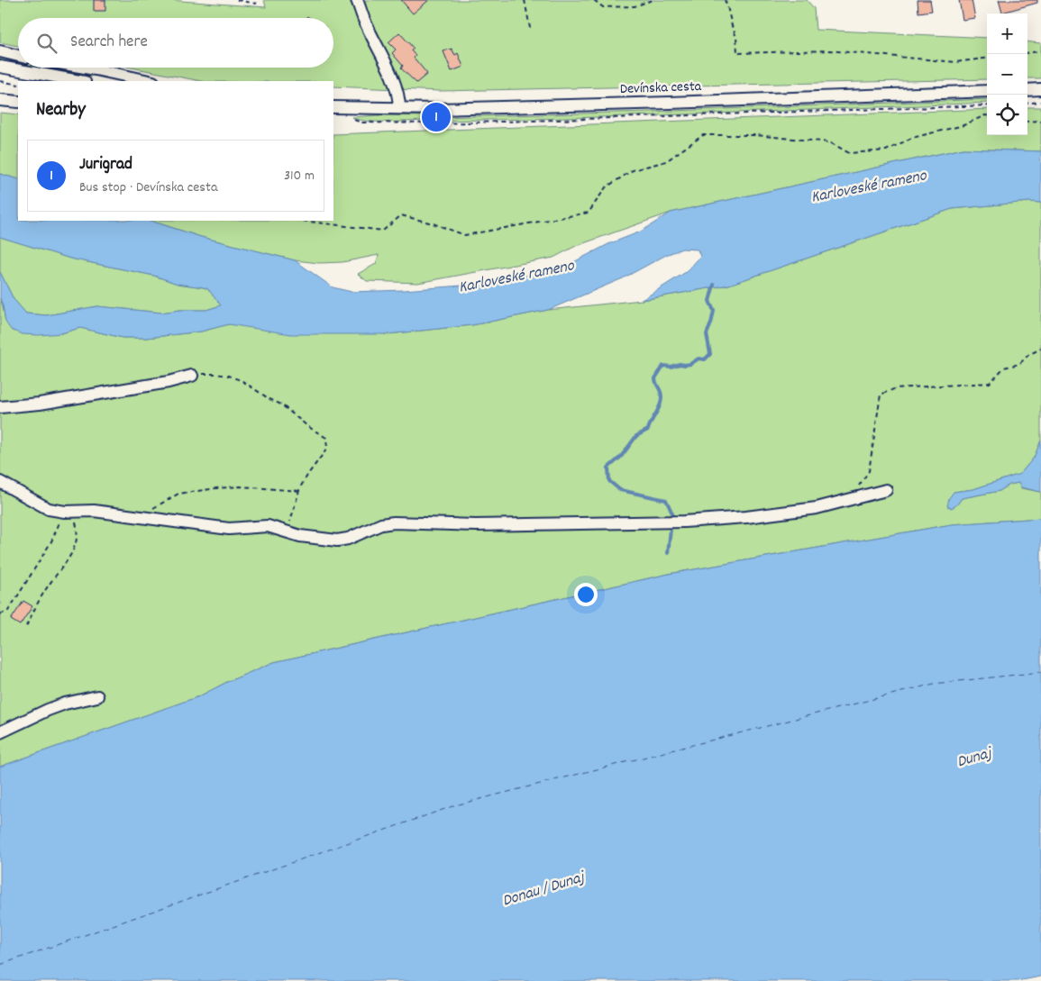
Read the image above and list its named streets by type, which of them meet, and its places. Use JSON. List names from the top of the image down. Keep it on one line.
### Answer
{"streets":{"street":["Devínska cesta"]},"water":["Karloveské rameno","Dunaj","Donau / Dunaj"],"page":{"map_buttons":["+","−"],"search":"Search here","heading":"Nearby","pins":"1","list":[{"mark":"1","name":"Jurigrad","note":"Bus stop · Devínska cesta","value":"310 m"}]}}
